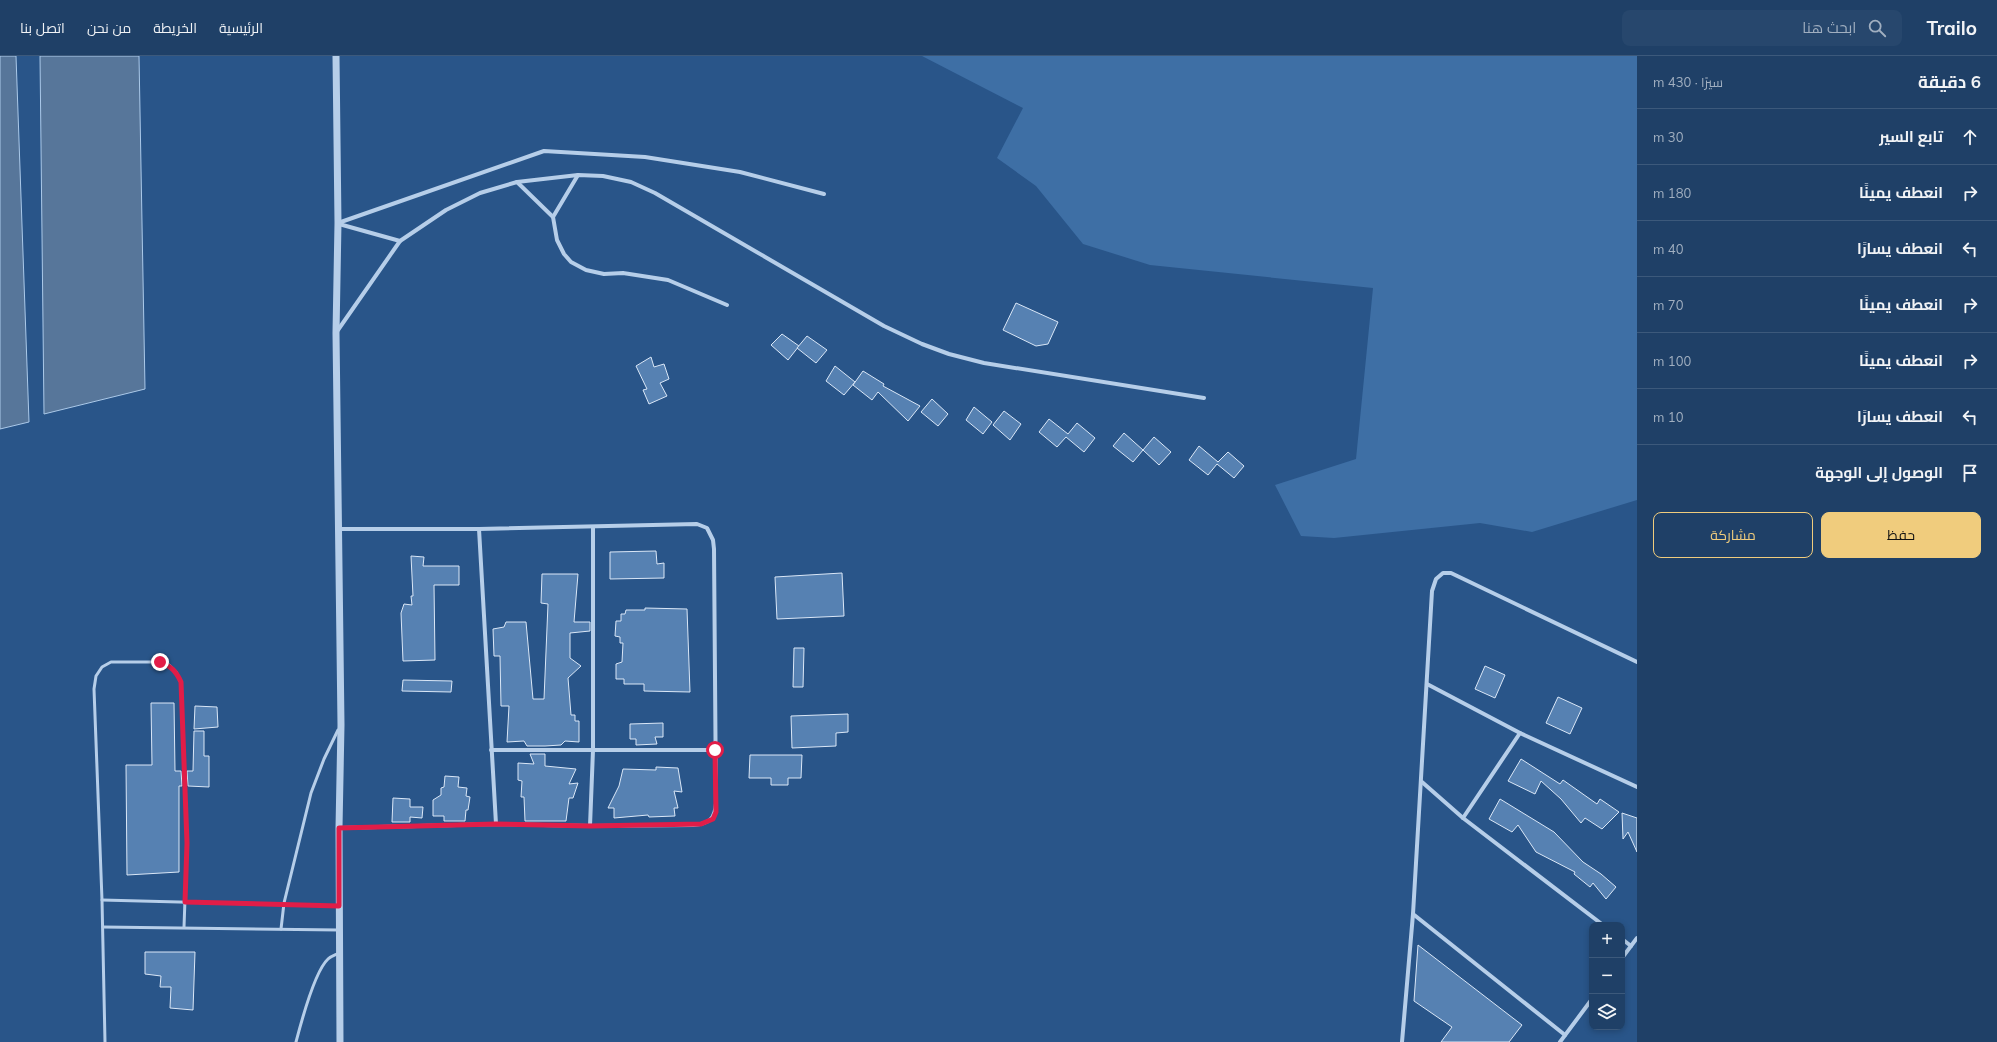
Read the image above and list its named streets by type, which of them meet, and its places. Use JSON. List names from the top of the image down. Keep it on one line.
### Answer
{"page":{"header":"Trailo","search":"ابحث هنا","nav":["الرئيسية","الخريطة","من نحن","اتصل بنا"],"heading":["6 دقيقة","سيرًا · 430 m"],"list":[["تابع السير","30 m"],["انعطف يمينًا","180 m"],["انعطف يسارًا","40 m"],["انعطف يمينًا","70 m"],["انعطف يمينًا","100 m"],["انعطف يسارًا","10 m"],"الوصول إلى الوجهة"],"buttons":["حفظ","مشاركة"],"map_buttons":["+","−"]}}
